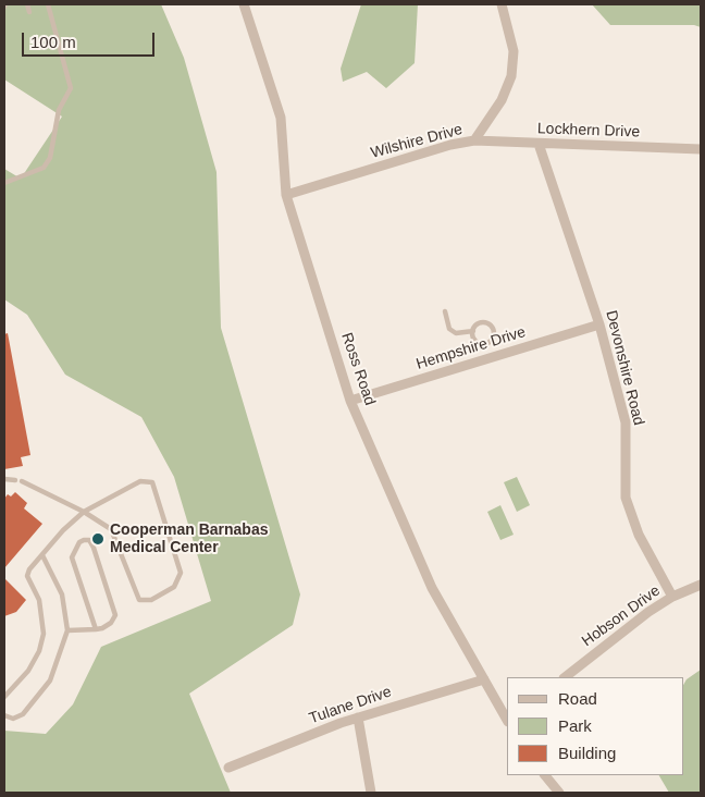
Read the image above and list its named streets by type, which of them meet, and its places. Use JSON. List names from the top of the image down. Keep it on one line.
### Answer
{"streets":{"street":["Lockhern Drive","Wilshire Drive","Hempshire Drive","Devonshire Road","Ross Road","Hobson Drive","Tulane Drive"]},"crossings":[["Lockhern Drive","Wilshire Drive"],["Lockhern Drive","Devonshire Road"],["Wilshire Drive","Ross Road"],["Hempshire Drive","Devonshire Road"],["Hempshire Drive","Ross Road"],["Devonshire Road","Hobson Drive"],["Ross Road","Tulane Drive"]],"places":["Cooperman Barnabas Medical Center"],"legend":["Road","Park","Building"],"scale_bar":"100 m"}
